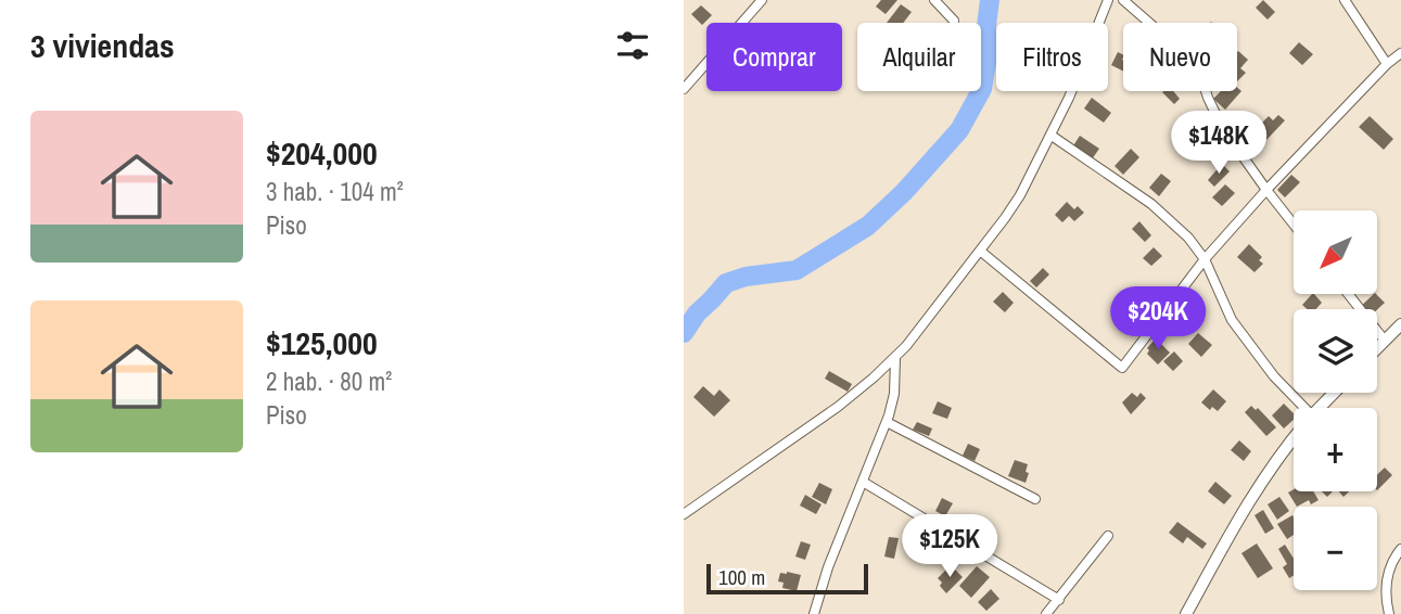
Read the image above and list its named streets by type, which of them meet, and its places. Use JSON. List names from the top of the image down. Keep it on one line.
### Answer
{"scale_bar":"100 m","north":"bottom left","page":{"heading":"3 viviendas","chip":["Comprar","Alquilar","Filtros","Nuevo"],"list":[{"name":"$204,000","note":"3 hab. · 104 m² · Piso"},{"name":"$125,000","note":"2 hab. · 80 m² · Piso"}],"price":["$148K","$204K","$125K"],"map_buttons":["+","−"],"scale":"100 m"}}
